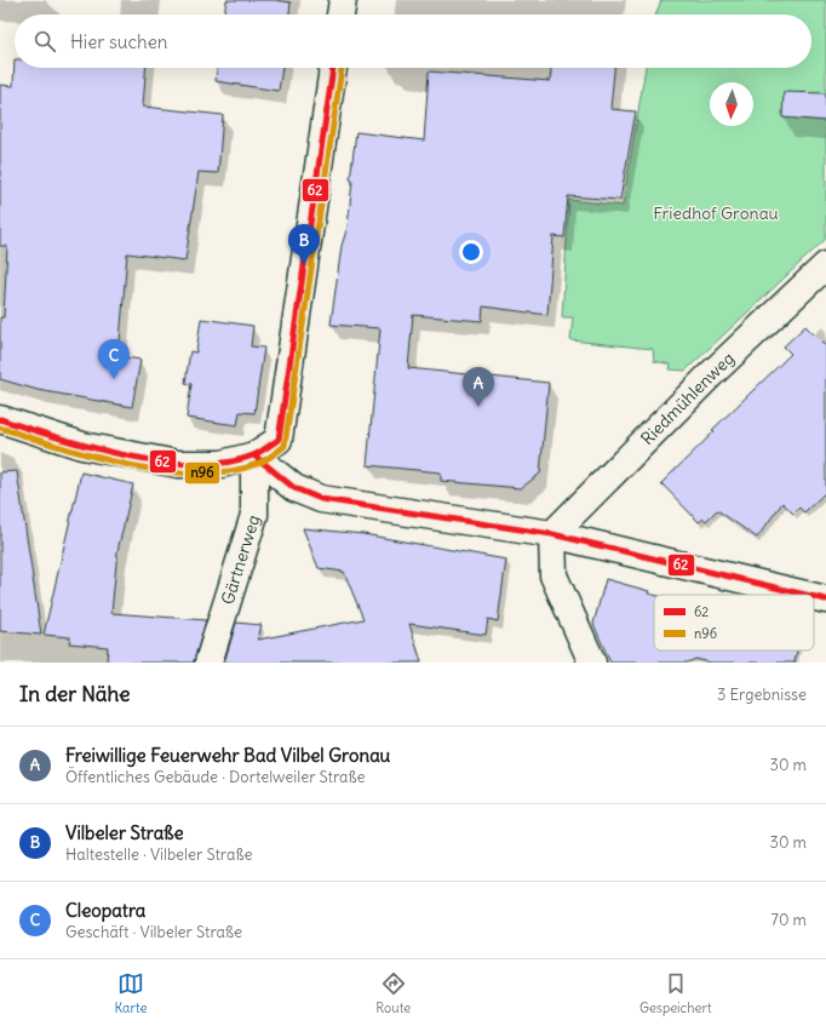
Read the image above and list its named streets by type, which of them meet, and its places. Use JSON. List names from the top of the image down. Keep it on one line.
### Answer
{"streets":{"street":["Riedmühlenweg","Gärtnerweg"]},"parks":["Friedhof Gronau"],"lines":["transit line 62","transit line n96"],"legend":["62","n96"],"north":"bottom","page":{"search":"Hier suchen","pins":["B","C","A"],"heading":["In der Nähe","3 Ergebnisse"],"list":[{"mark":"A","name":"Freiwillige Feuerwehr Bad Vilbel Gronau","note":"Öffentliches Gebäude · Dortelweiler Straße","value":"30 m"},{"mark":"B","name":"Vilbeler Straße","note":"Haltestelle · Vilbeler Straße","value":"30 m"},{"mark":"C","name":"Cleopatra","note":"Geschäft · Vilbeler Straße","value":"70 m"}],"nav":["Karte","Route","Gespeichert"]}}
